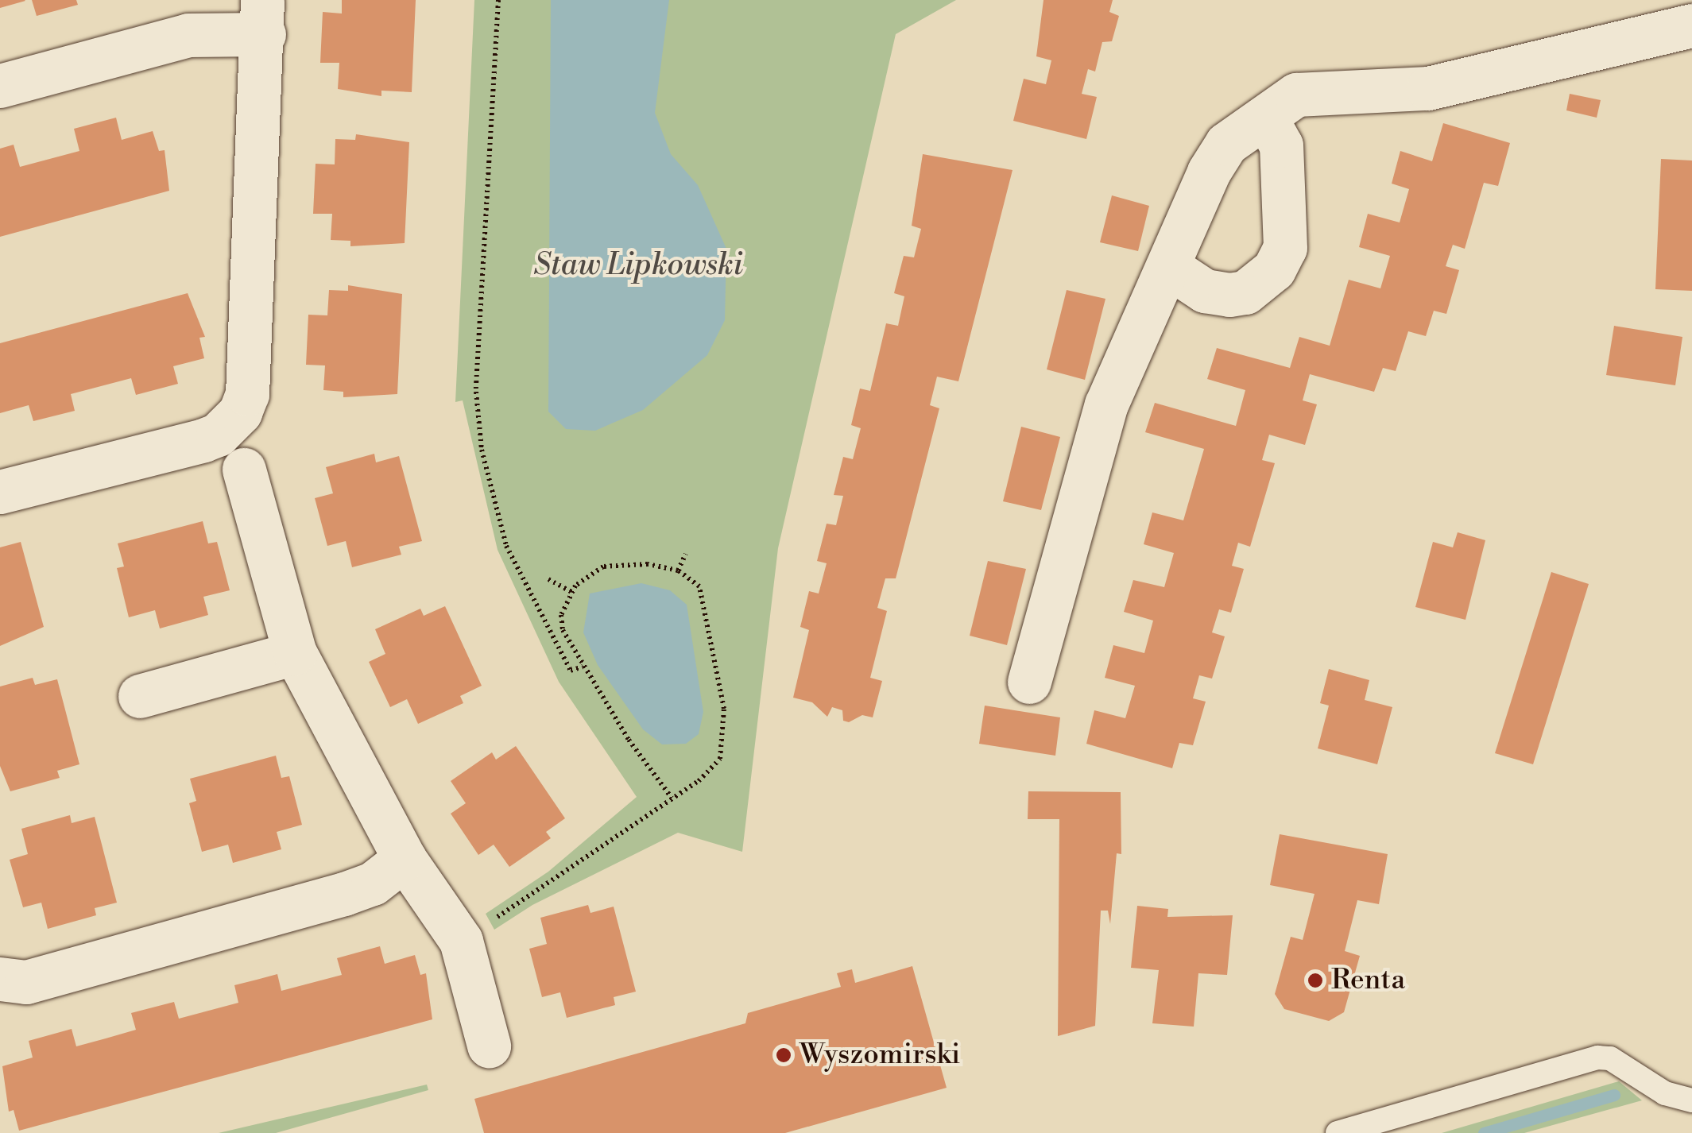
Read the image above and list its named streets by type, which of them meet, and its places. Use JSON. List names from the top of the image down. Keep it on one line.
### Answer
{"water":["Staw Lipkowski"],"places":["Renta","Wyszomirski"]}
